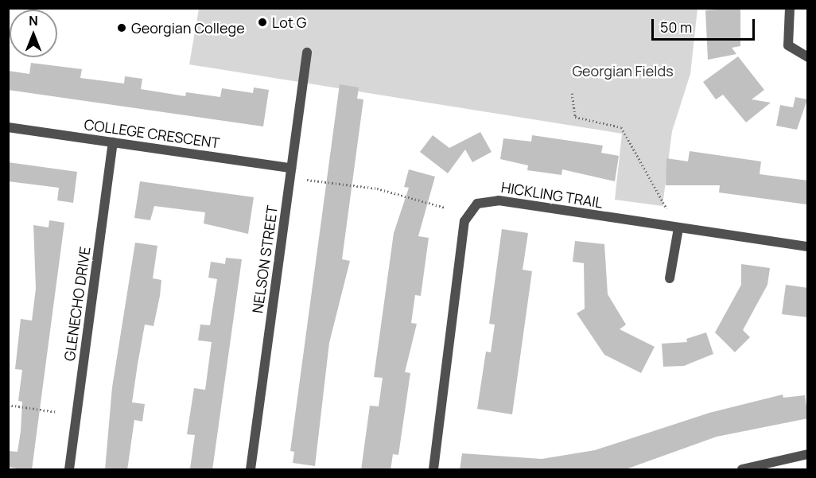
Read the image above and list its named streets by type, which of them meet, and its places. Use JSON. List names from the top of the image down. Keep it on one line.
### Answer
{"streets":{"street":["COLLEGE CRESCENT","HICKLING TRAIL","NELSON STREET","GLENECHO DRIVE"]},"crossings":[["COLLEGE CRESCENT","NELSON STREET"],["COLLEGE CRESCENT","GLENECHO DRIVE"]],"parks":["Georgian Fields"],"places":["Lot G","Georgian College"],"scale_bar":"50 m","north":"top"}
